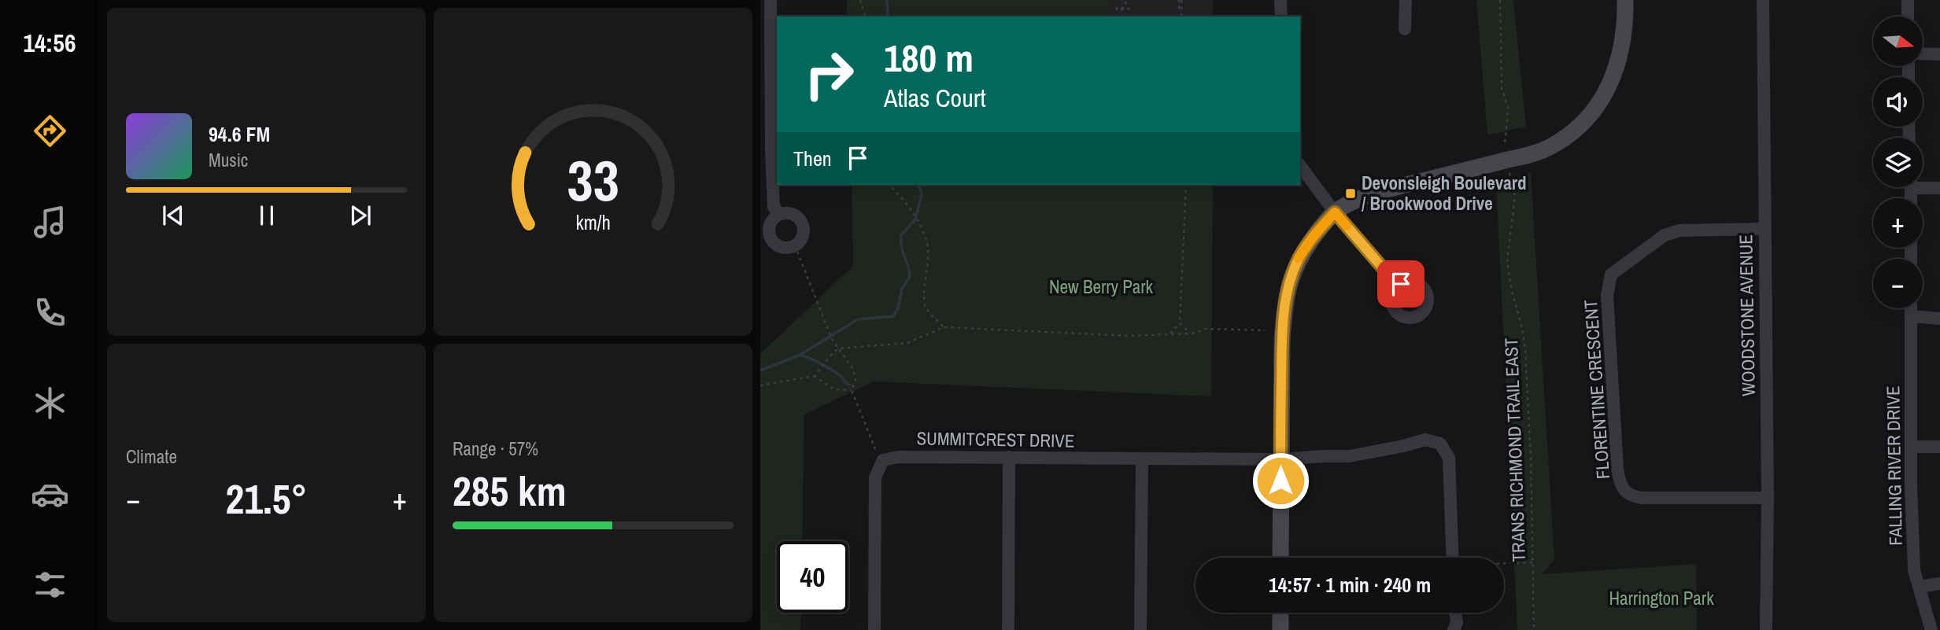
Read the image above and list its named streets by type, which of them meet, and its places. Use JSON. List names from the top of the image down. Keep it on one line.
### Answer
{"streets":{"street":["WOODSTONE AVENUE","FLORENTINE CRESCENT","SUMMITCREST DRIVE","FALLING RIVER DRIVE"],"path":["TRANS RICHMOND TRAIL EAST"]},"crossings":[["WOODSTONE AVENUE","FLORENTINE CRESCENT"]],"parks":["New Berry Park","Harrington Park"],"places":{"transit":["Devonsleigh Boulevard / Brookwood Drive"]},"north":"right","page":{"tabs":"14:56","map_buttons":["+","−"],"turn":["180 m","Atlas Court"],"song":["94.6 FM","Music"],"then":"Then","tile":["Climate",["Range · 57%","285 km"]],"heat":["−","21.5°","+"],"limit":"40","trip":"14:57 · 1 min · 240 m","gauge":["33","km/h"]}}
